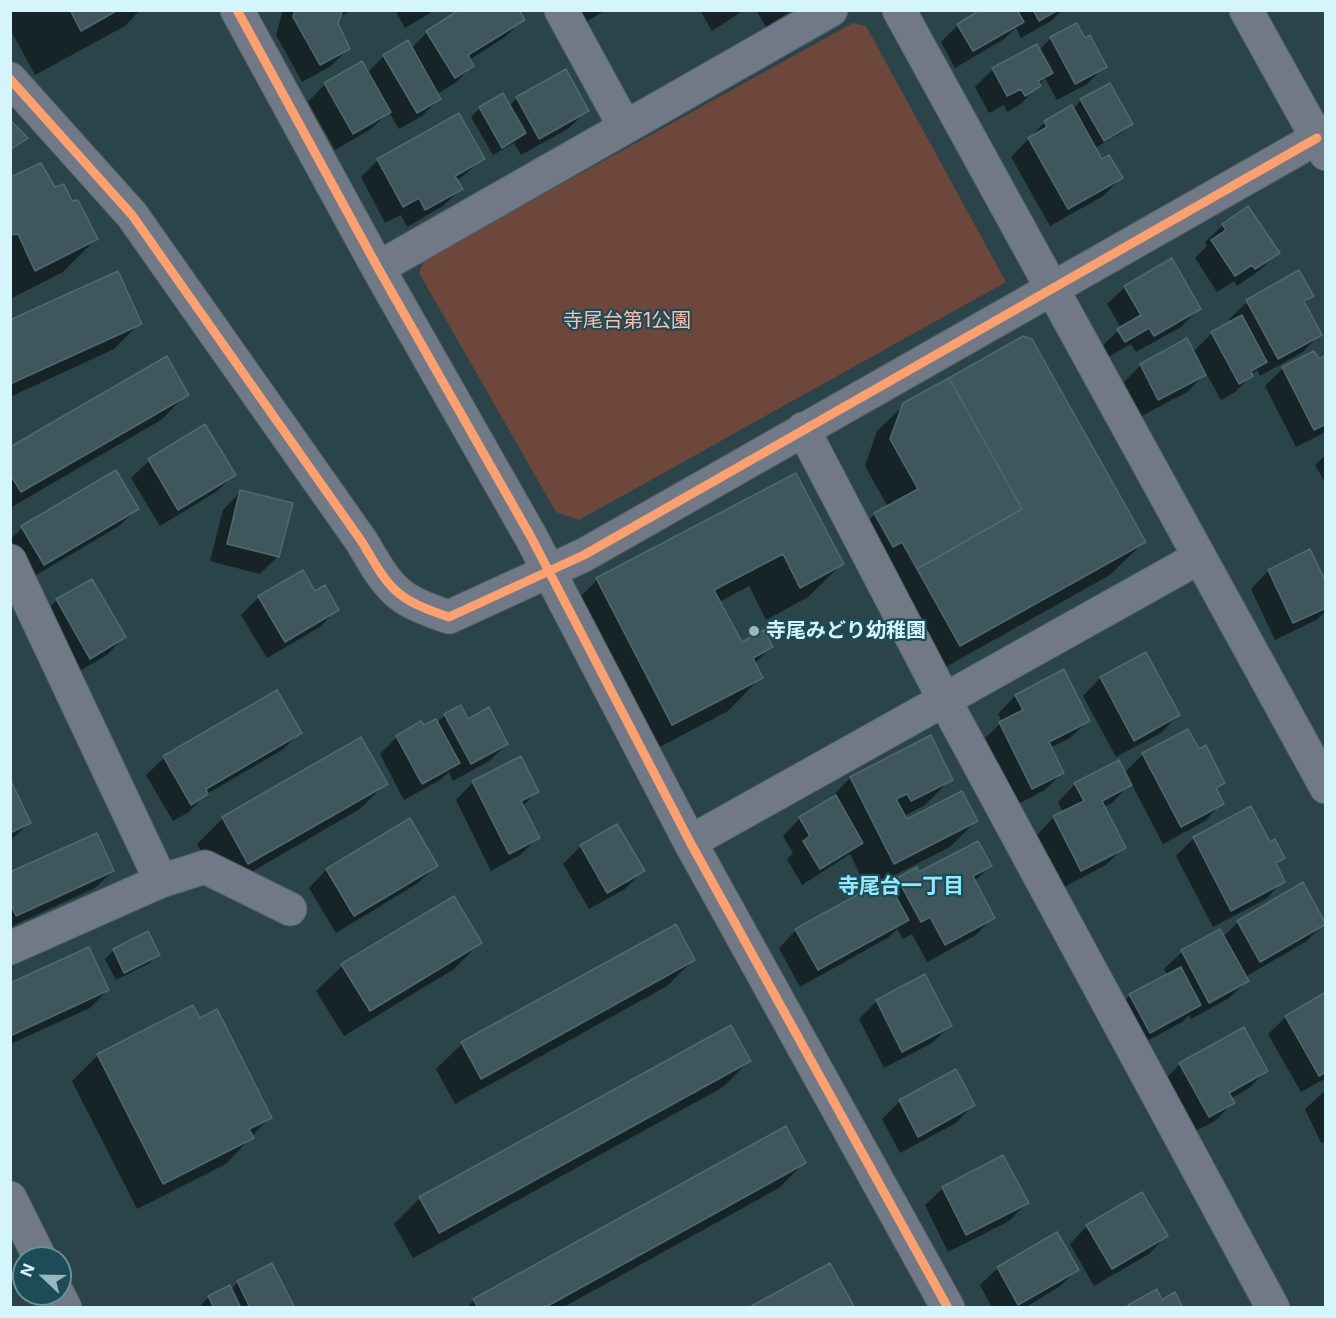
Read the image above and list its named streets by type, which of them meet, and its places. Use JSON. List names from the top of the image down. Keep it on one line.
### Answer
{"districts":["寺尾台一丁目"],"parks":["寺尾台第1公園"],"places":["寺尾みどり幼稚園"],"north":"left"}
